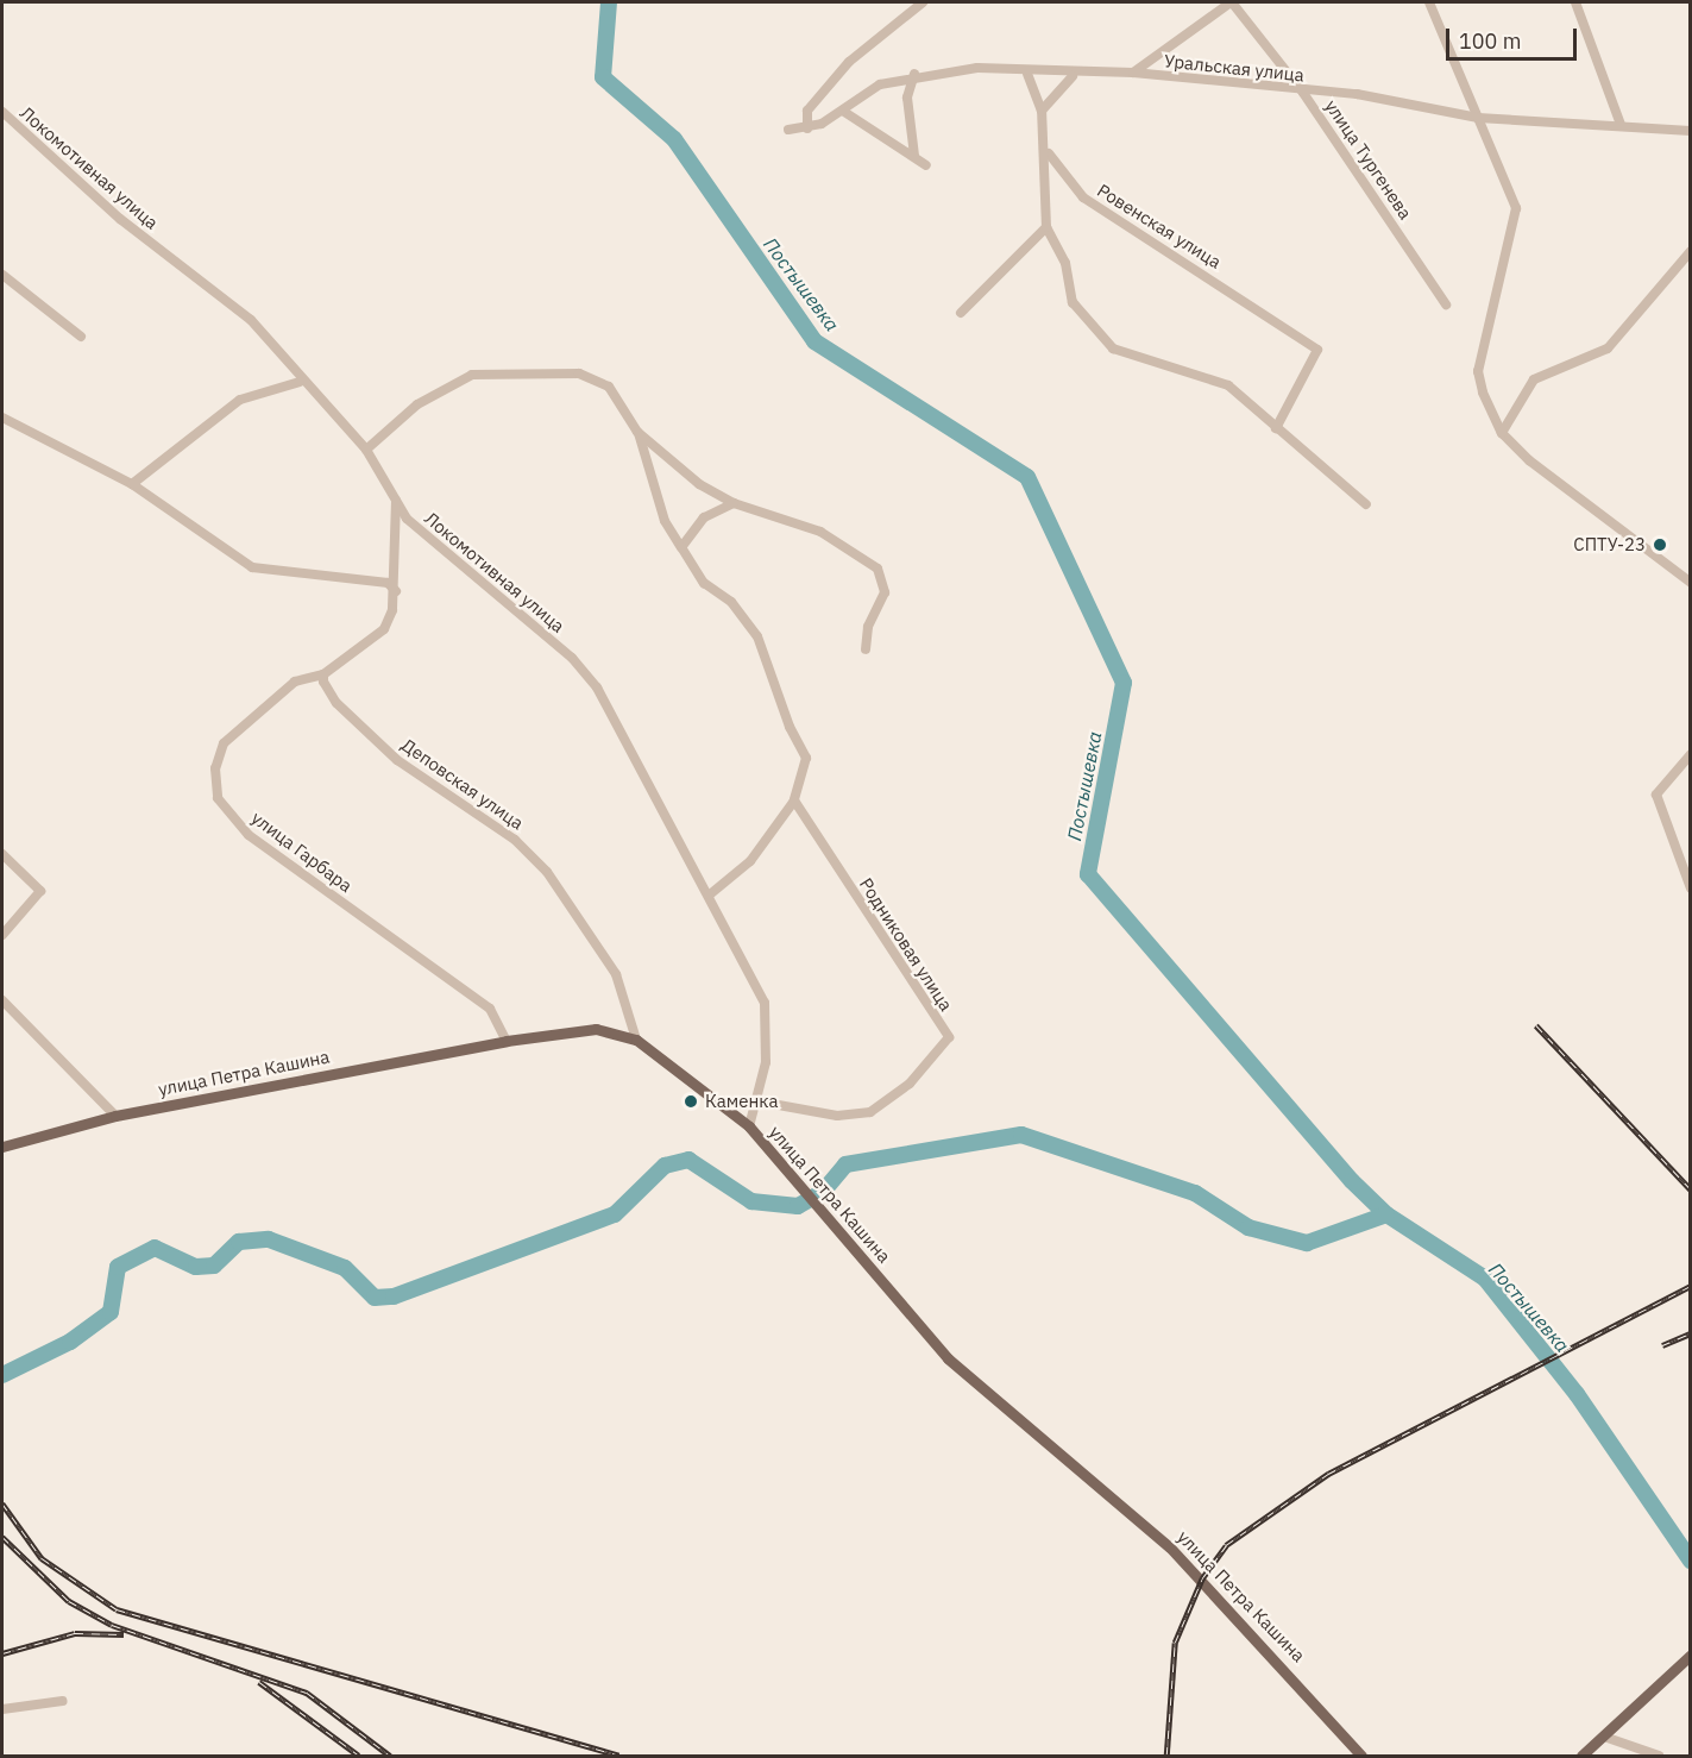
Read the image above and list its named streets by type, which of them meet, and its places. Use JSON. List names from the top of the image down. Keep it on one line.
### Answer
{"streets":{"main road":["улица Петра Кашина"],"street":["Уральская улица","улица Тургенева","Локомотивная улица","Ровенская улица","Деповская улица","улица Гарбара","Родниковая улица"]},"crossings":[["Уральская улица","улица Тургенева"],["Локомотивная улица","Родниковая улица"],["Локомотивная улица","улица Петра Кашина"],["Деповская улица","улица Гарбара"],["Деповская улица","улица Петра Кашина"],["улица Гарбара","улица Петра Кашина"]],"water":["Постышевка"],"places":["СПТУ-23","Каменка"],"scale_bar":"100 m"}
